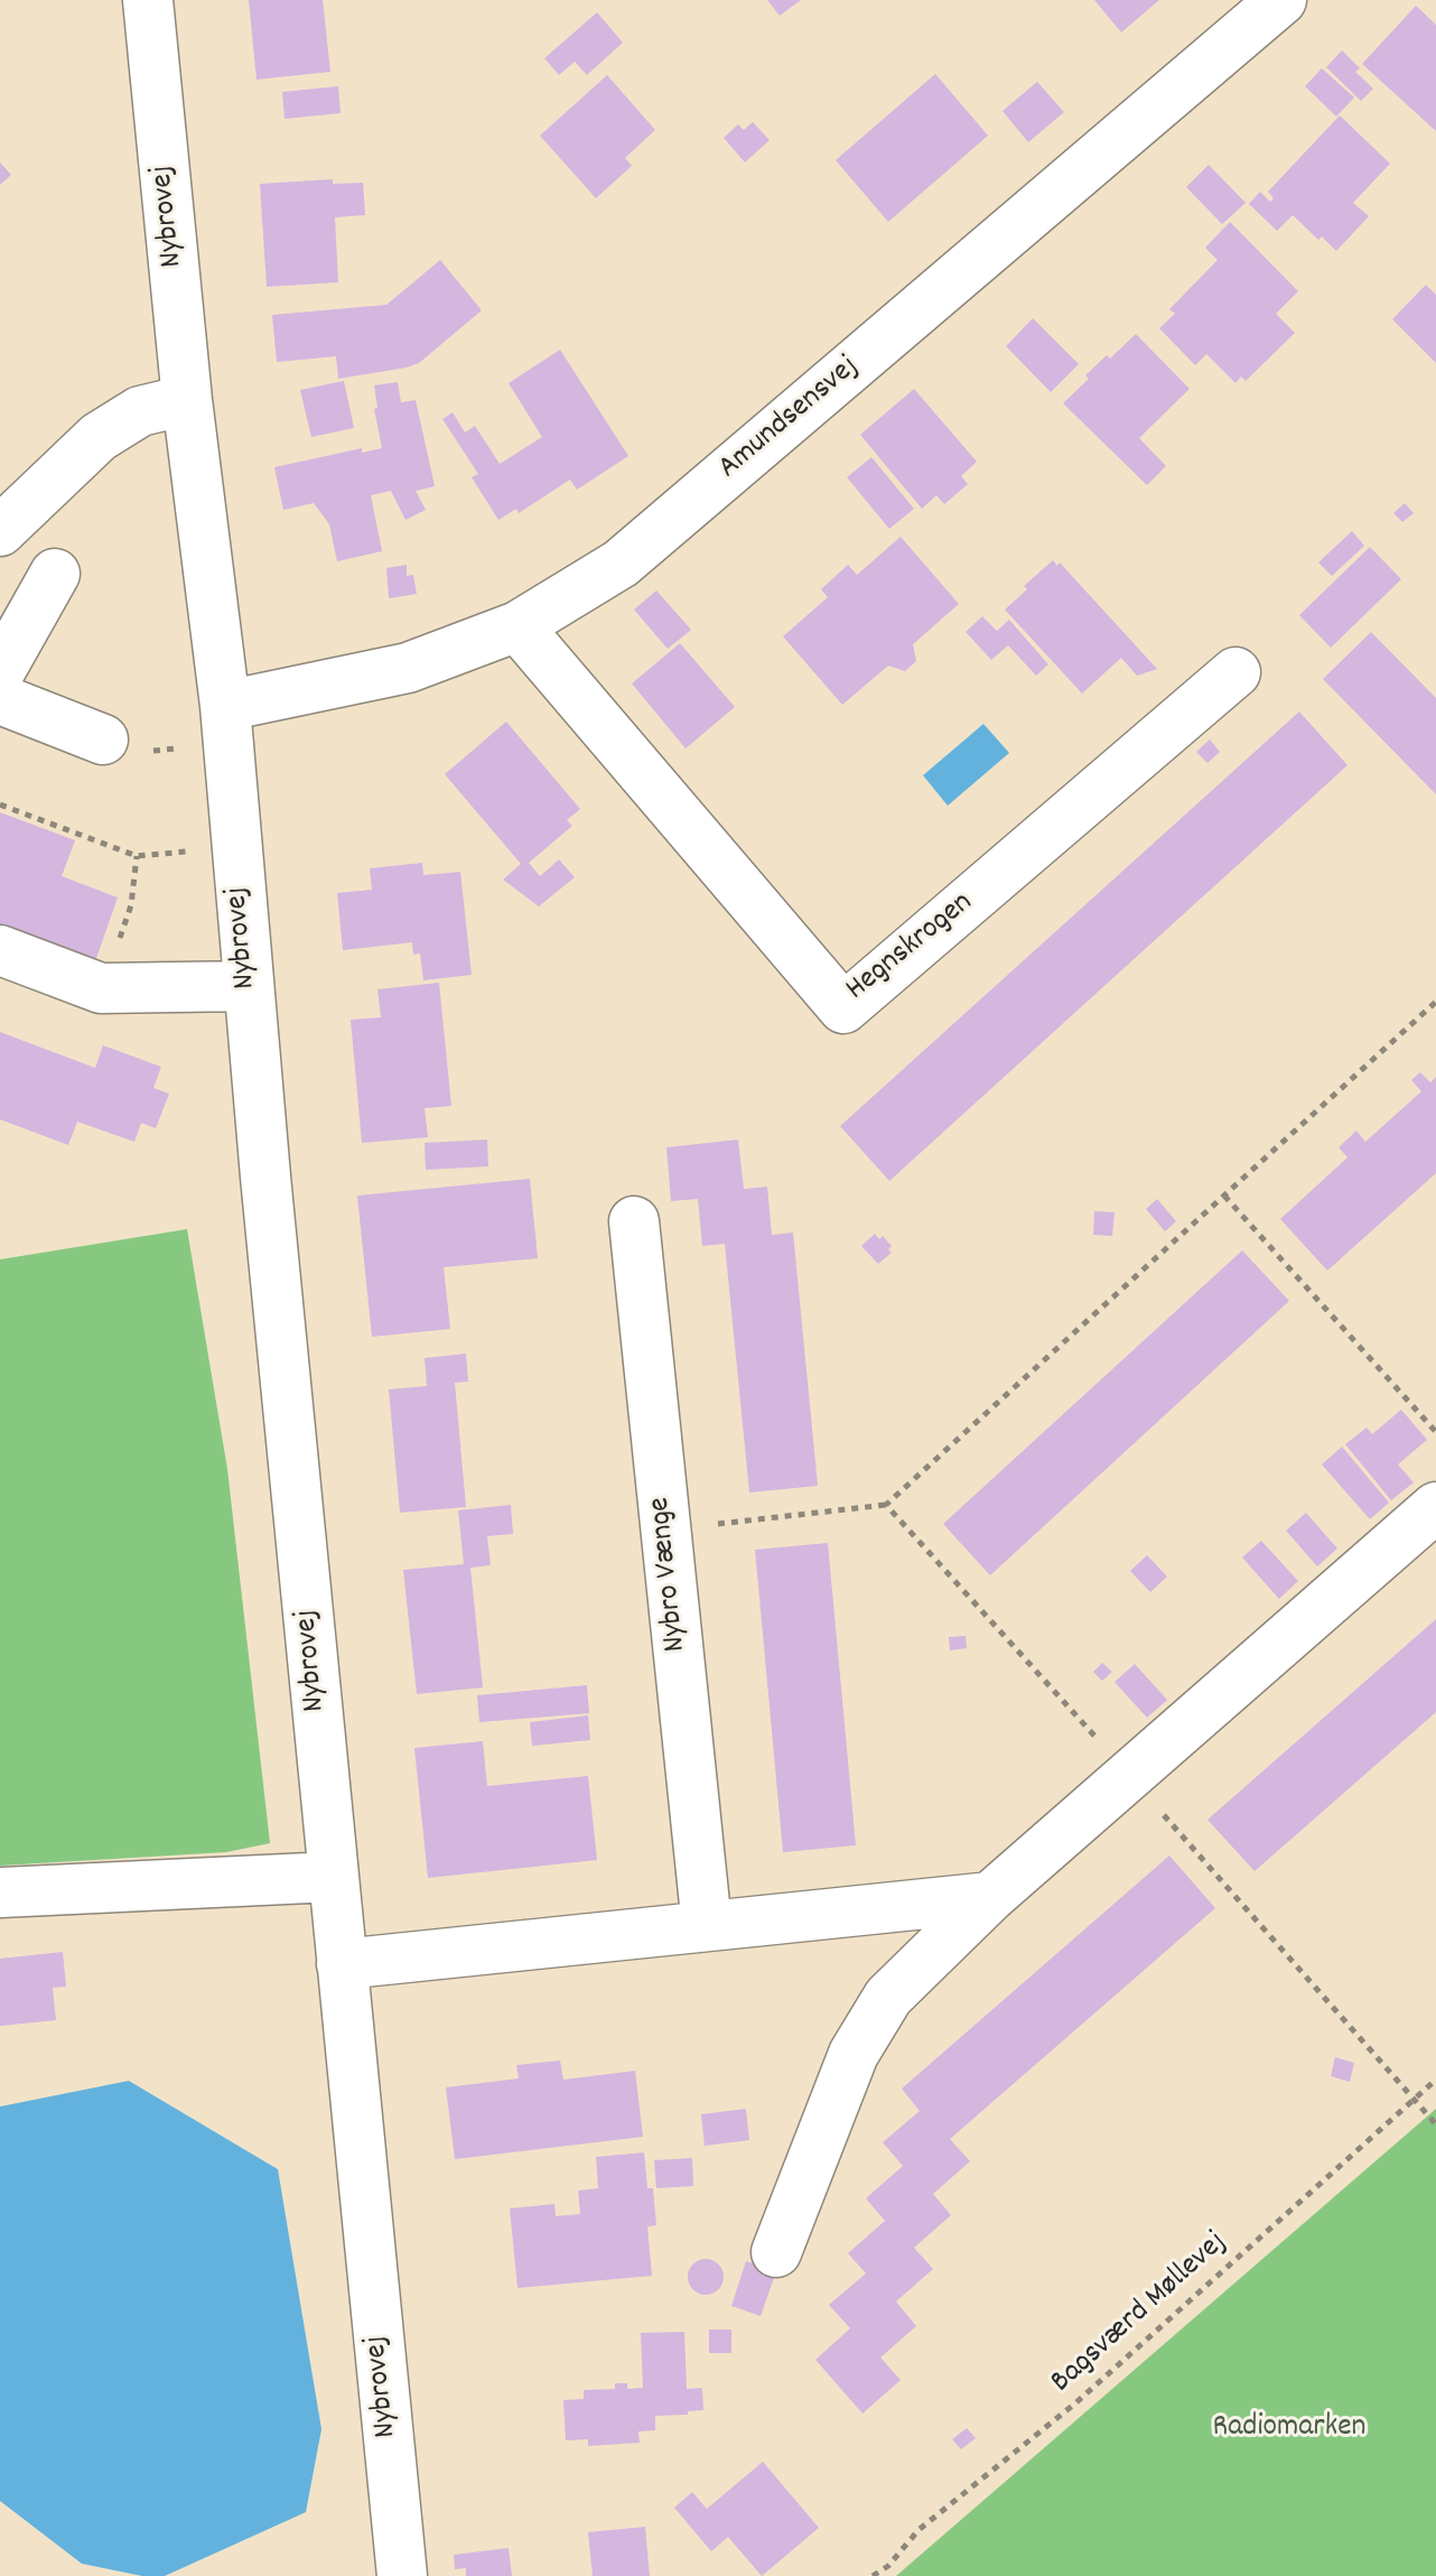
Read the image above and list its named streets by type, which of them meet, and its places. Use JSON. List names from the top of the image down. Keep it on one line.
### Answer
{"streets":{"street":["Nybrovej","Amundsensvej","Hegnskrogen","Nybro Vænge"],"path":["Bagsværd Møllevej"]},"crossings":[["Nybrovej","Amundsensvej"],["Amundsensvej","Hegnskrogen"]],"parks":["Radiomarken"]}
